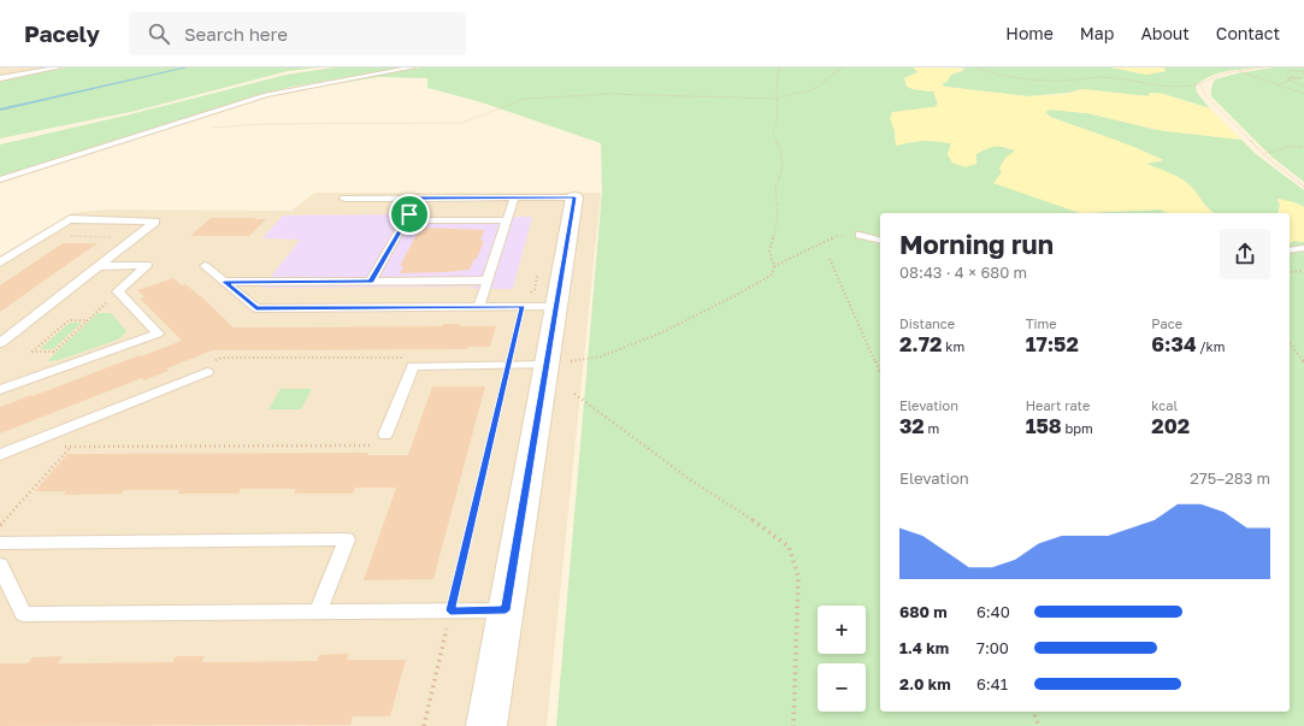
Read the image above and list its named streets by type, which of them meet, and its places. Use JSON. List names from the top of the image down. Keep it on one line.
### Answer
{"page":{"header":"Pacely","search":"Search here","nav":["Home","Map","About","Contact"],"heading":["Morning run","08:43 · 4 × 680 m"],"stats":[["Distance","2.72 km"],["Time","17:52"],["Pace","6:34 /km"],["Elevation","32 m"],["Heart rate","158 bpm"],["kcal","202"]],"chart":["Elevation","275–283 m"],"list":[{"name":"680 m","note":"6:40"},{"name":"1.4 km","note":"7:00"},{"name":"2.0 km","note":"6:41"}],"map_buttons":["+","−"]}}
